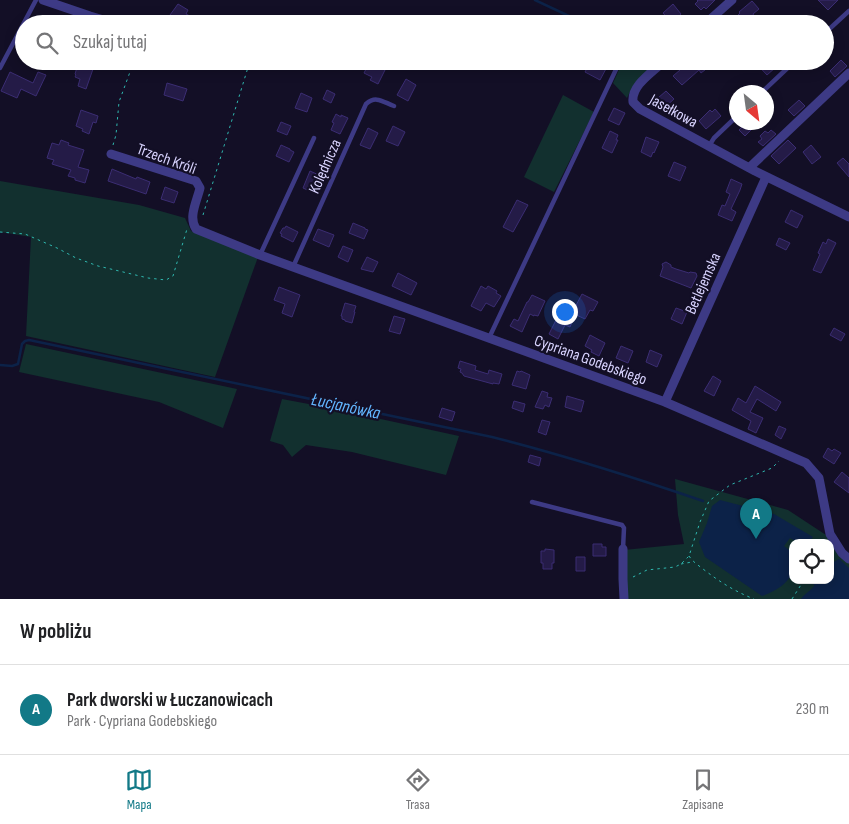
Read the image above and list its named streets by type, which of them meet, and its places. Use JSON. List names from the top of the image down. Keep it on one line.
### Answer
{"streets":{"street":["Jasełkowa","Trzech Króli","Betlejemska","Cypriana Godebskiego"],"lane":["Kolędnicza"]},"crossings":[["Jasełkowa","Betlejemska"],["Trzech Króli","Cypriana Godebskiego"],["Kolędnicza","Cypriana Godebskiego"],["Betlejemska","Cypriana Godebskiego"]],"water":["Łucjanówka"],"north":"bottom right","page":{"search":"Szukaj tutaj","pins":"A","heading":"W pobliżu","list":[{"mark":"A","name":"Park dworski w Łuczanowicach","note":"Park · Cypriana Godebskiego","value":"230 m"}],"nav":["Mapa","Trasa","Zapisane"]}}
